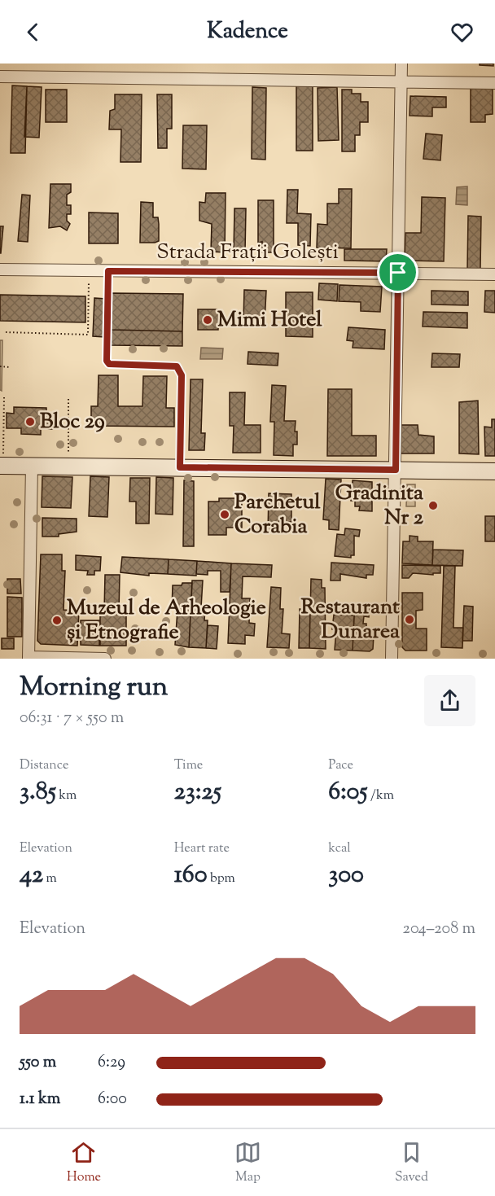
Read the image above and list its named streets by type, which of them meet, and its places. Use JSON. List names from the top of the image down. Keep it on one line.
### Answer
{"streets":{"street":["Strada Frații Golești"]},"places":["Mimi Hotel","Bloc 29","Gradinita Nr 2","Parchetul Corabia","Restaurant Dunarea","Muzeul de Arheologie și Etnografie"],"page":{"header":"Kadence","heading":["Morning run","06:31 · 7 × 550 m"],"stats":[["Distance","3.85 km"],["Time","23:25"],["Pace","6:05 /km"],["Elevation","42 m"],["Heart rate","160 bpm"],["kcal","300"]],"chart":["Elevation","204–208 m"],"list":[{"name":"550 m","note":"6:29"},{"name":"1.1 km","note":"6:00"}],"tabs":["Home","Map","Saved"]}}
